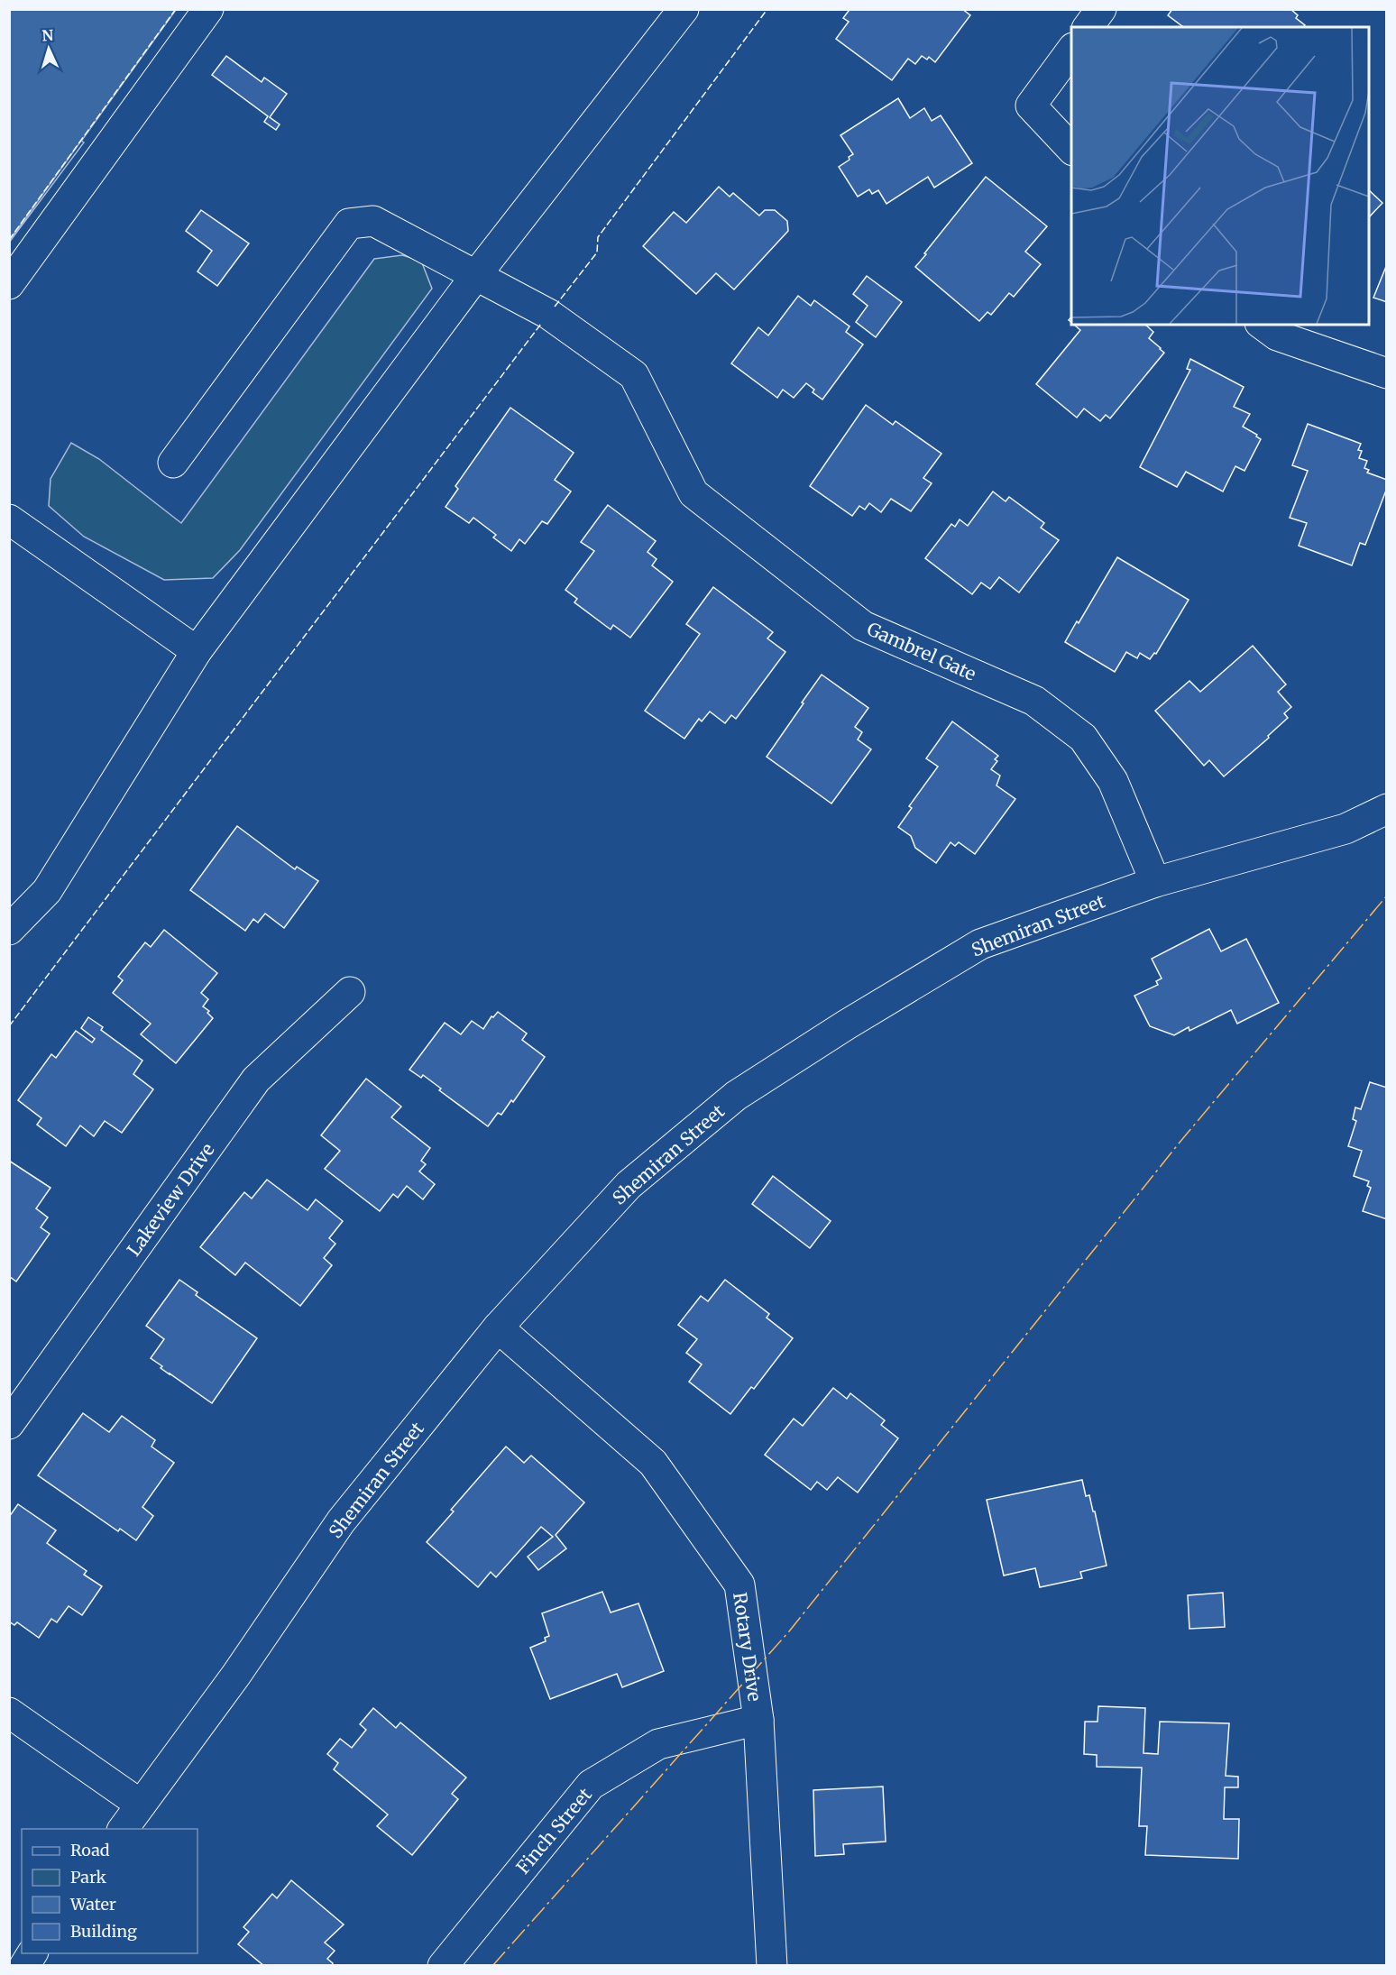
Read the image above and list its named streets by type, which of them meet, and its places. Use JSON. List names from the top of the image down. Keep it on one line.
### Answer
{"streets":{"street":["Gambrel Gate","Shemiran Street","Lakeview Drive","Rotary Drive","Finch Street"]},"crossings":[["Gambrel Gate","Shemiran Street"],["Shemiran Street","Rotary Drive"],["Rotary Drive","Finch Street"]],"legend":["Road","Park","Water","Building"],"north":"top"}
